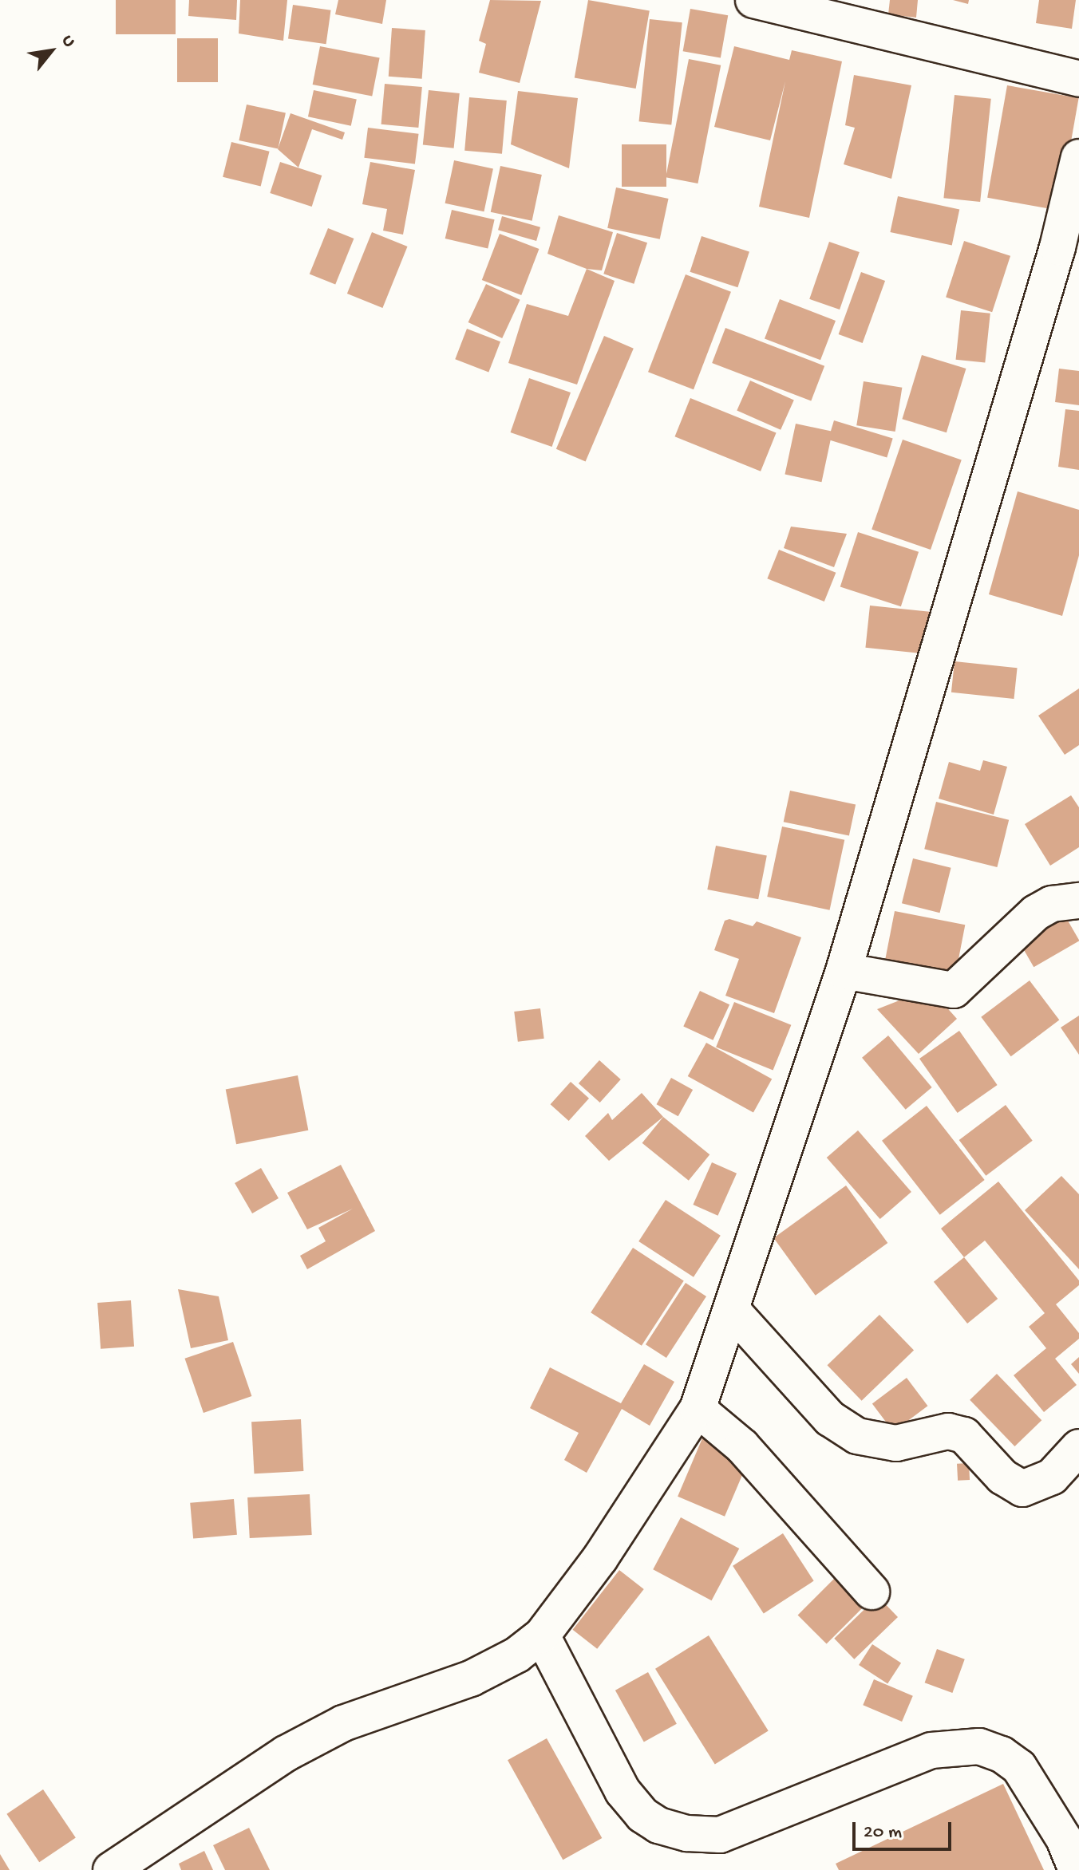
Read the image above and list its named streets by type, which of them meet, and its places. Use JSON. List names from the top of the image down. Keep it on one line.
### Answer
{"scale_bar":"20 m","north":"top right"}
